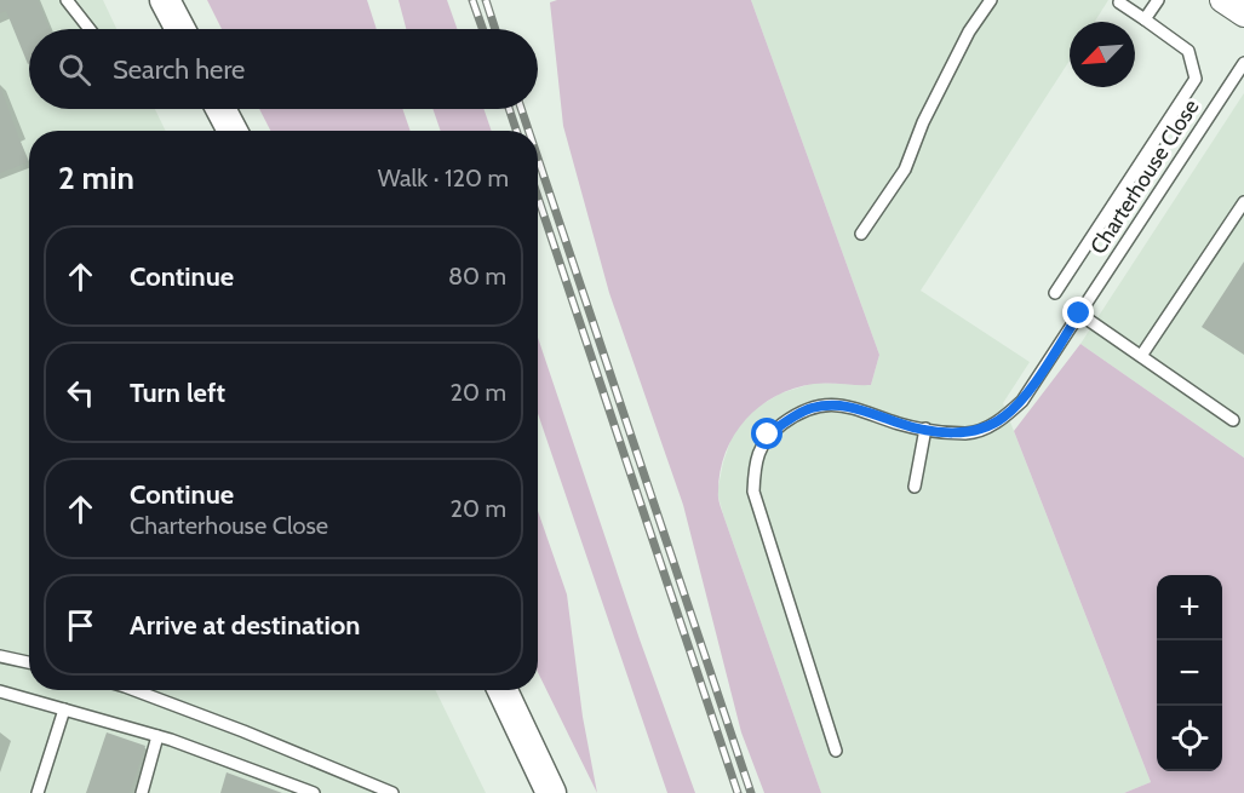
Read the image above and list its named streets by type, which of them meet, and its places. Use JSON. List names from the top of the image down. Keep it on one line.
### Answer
{"streets":{"lane":["Charterhouse Close"]},"north":"bottom left","page":{"search":"Search here","heading":["2 min","Walk · 120 m"],"list":[["Continue","80 m"],["Turn left","20 m"],["Continue","Charterhouse Close","20 m"],"Arrive at destination"],"map_buttons":["+","−"]}}
